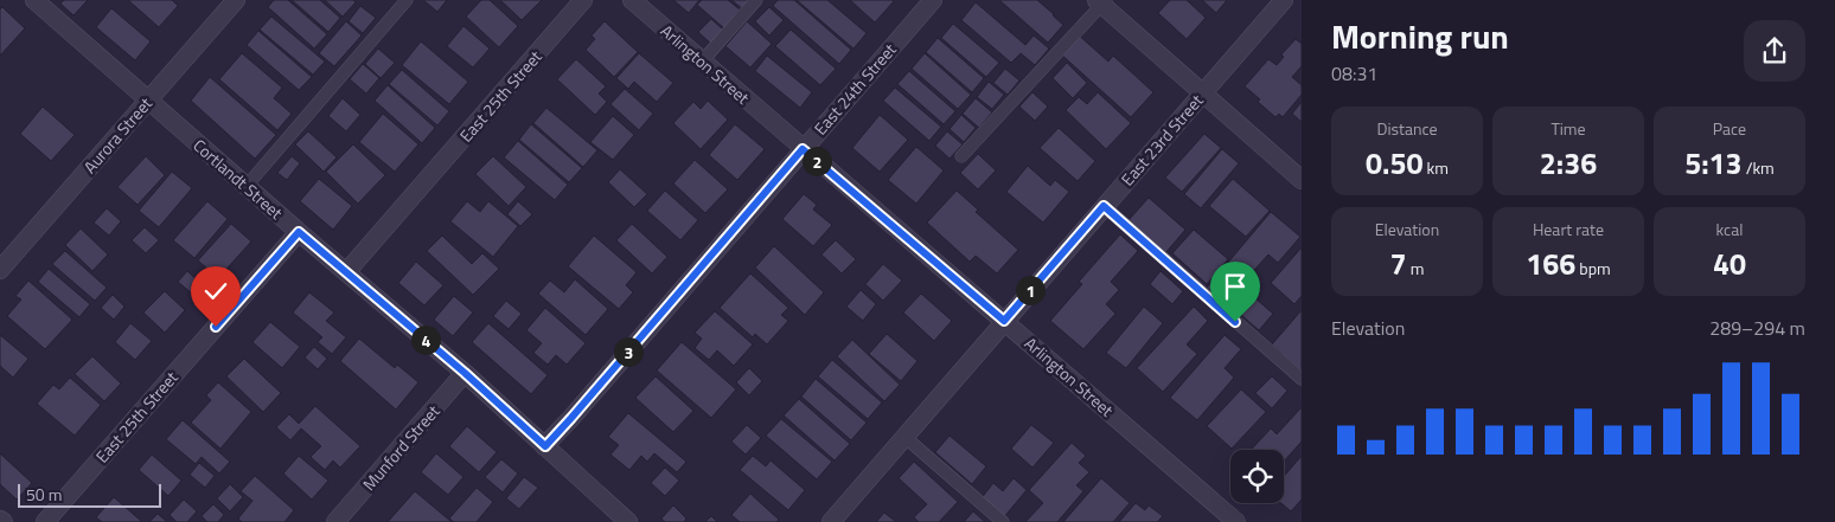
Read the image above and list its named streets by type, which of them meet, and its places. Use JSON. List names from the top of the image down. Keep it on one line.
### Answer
{"streets":{"street":["Arlington Street","East 24th Street","East 25th Street","Aurora Street","East 23rd Street","Cortlandt Street","Munford Street"]},"crossings":[["Arlington Street","East 24th Street"],["Arlington Street","East 23rd Street"],["East 24th Street","Cortlandt Street"],["East 25th Street","Cortlandt Street"],["Aurora Street","Cortlandt Street"],["Cortlandt Street","Munford Street"]],"scale_bar":"50 m","page":{"heading":["Morning run","08:31"],"stats":[["Distance","0.50 km"],["Time","2:36"],["Pace","5:13 /km"],["Elevation","7 m"],["Heart rate","166 bpm"],["kcal","40"]],"pins":["2","1","4","3"],"chart":["Elevation","289–294 m"],"scale":"50 m"}}
